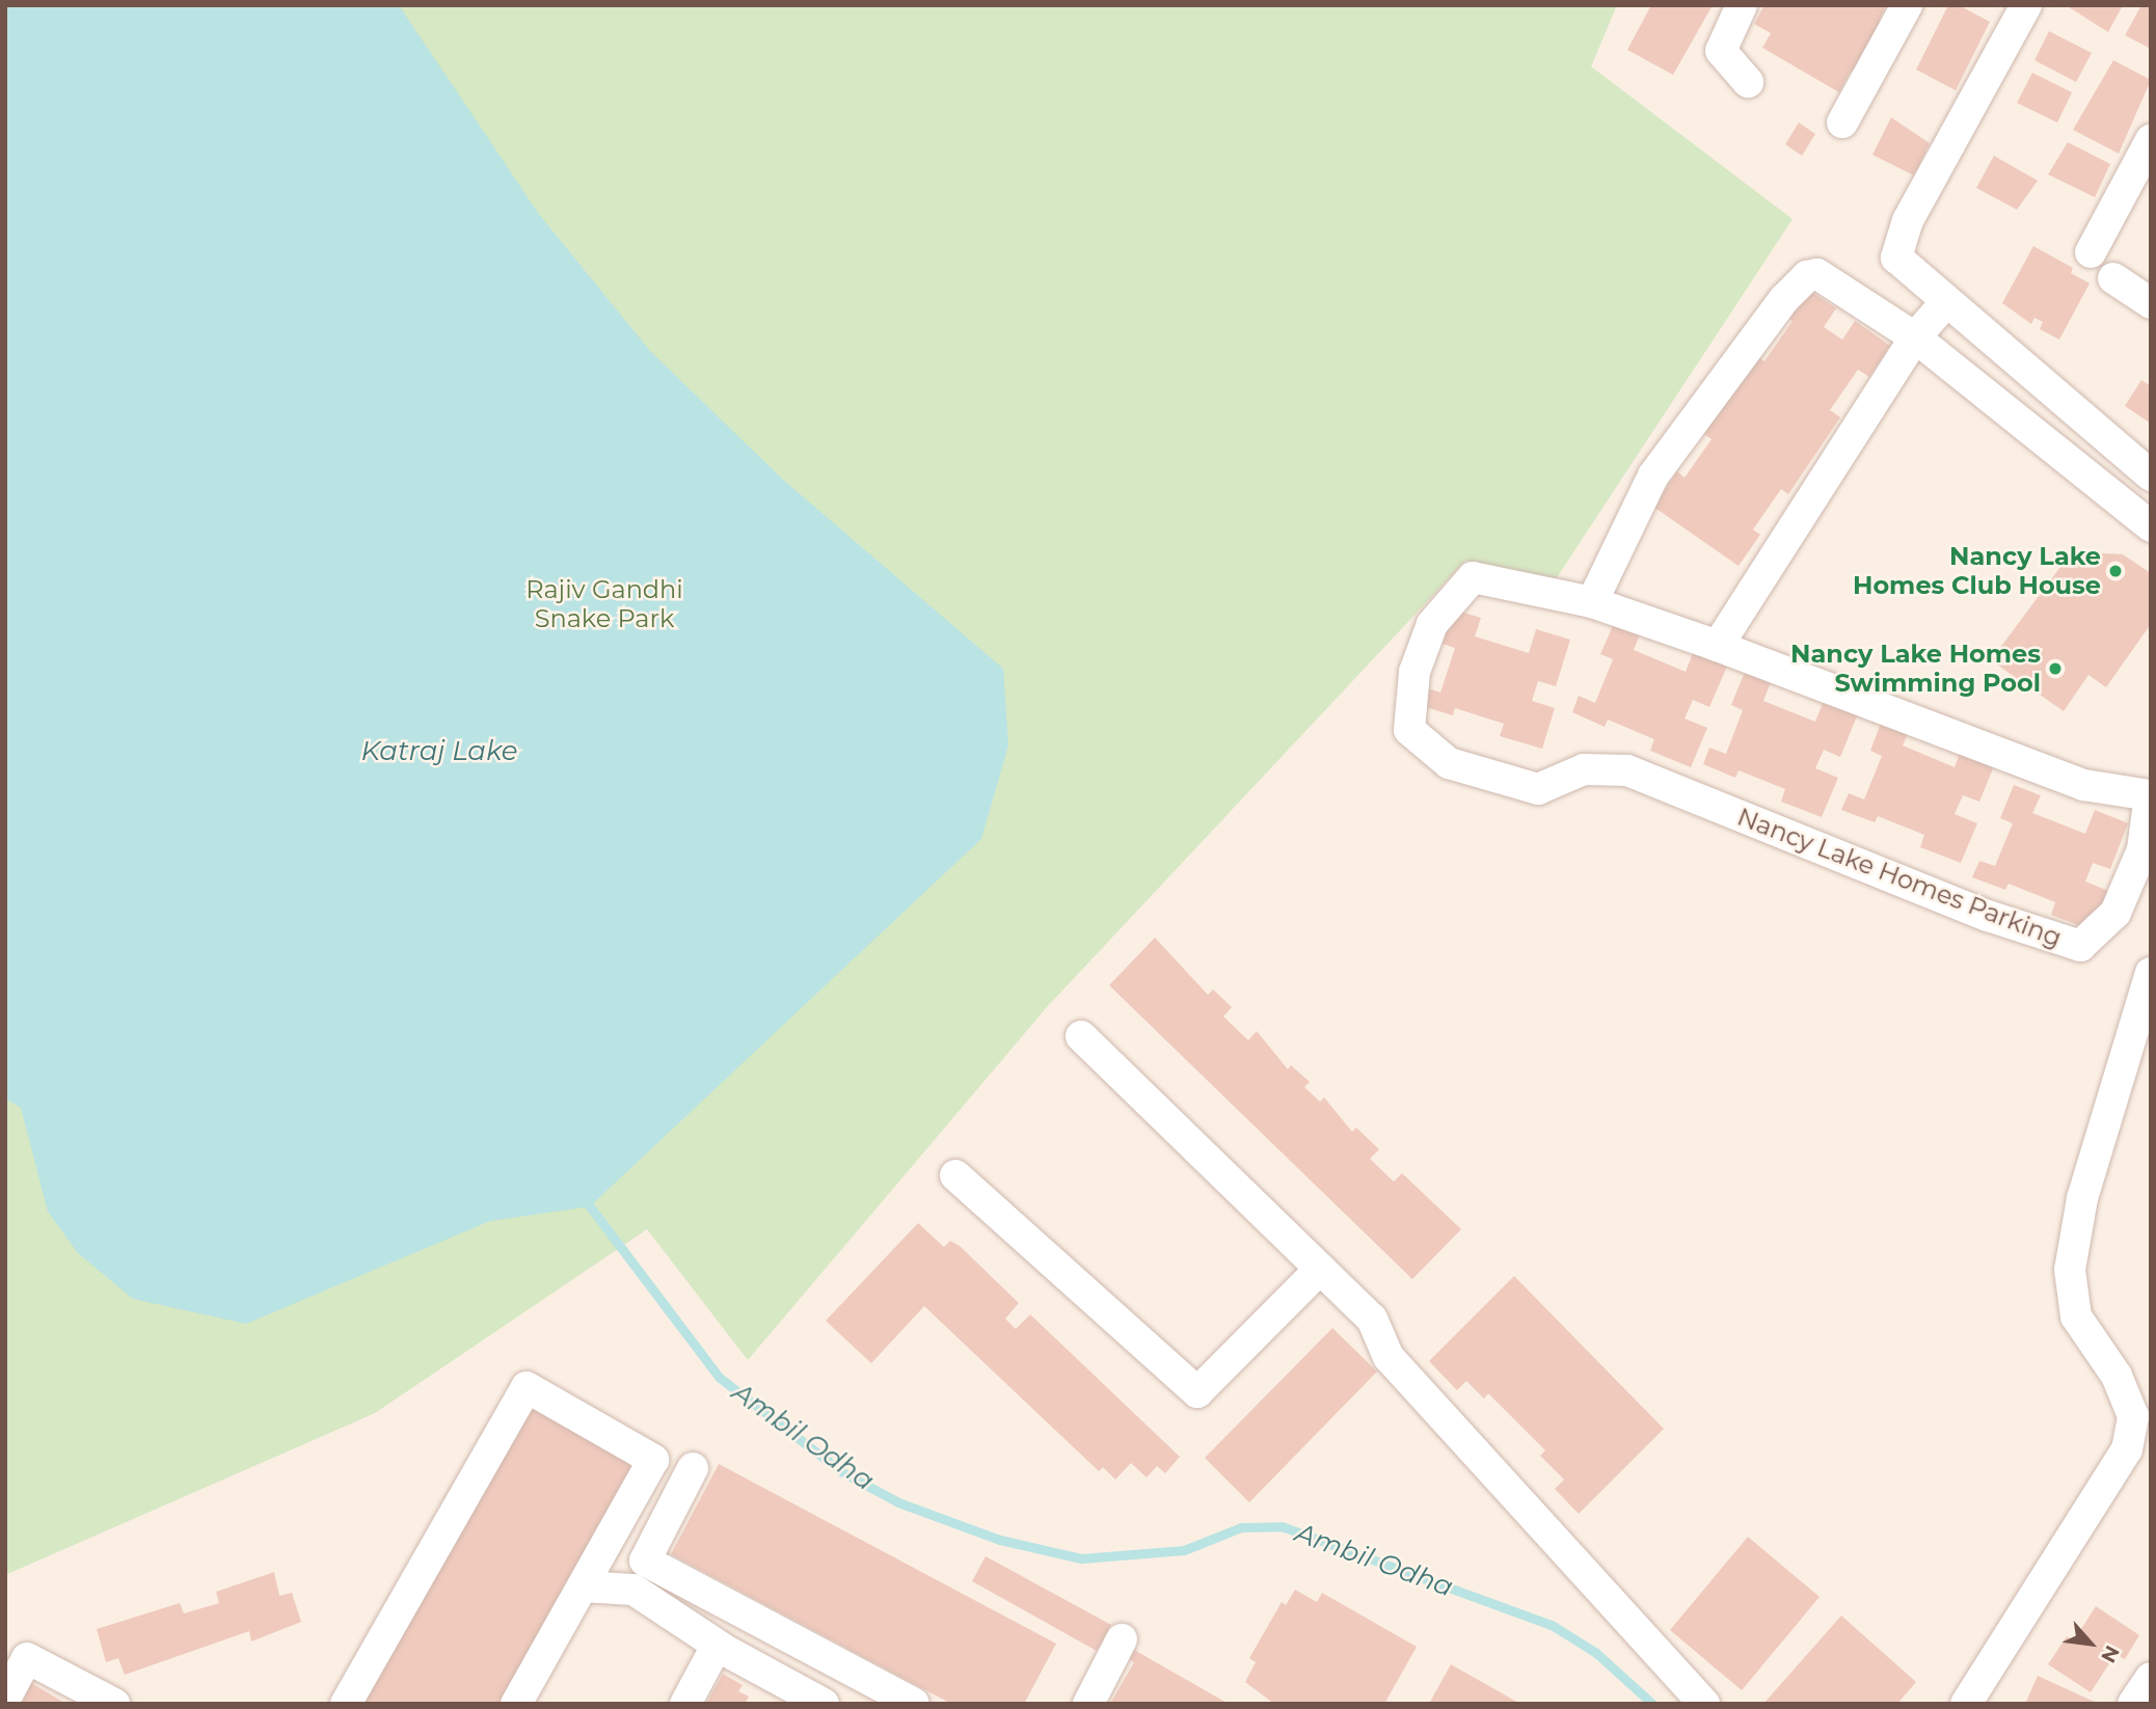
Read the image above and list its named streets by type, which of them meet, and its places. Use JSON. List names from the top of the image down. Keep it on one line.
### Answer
{"streets":{"street":["Nancy Lake Homes Parking"]},"water":["Katraj Lake","Ambil Odha"],"parks":["Rajiv Gandhi Snake Park"],"places":["Nancy Lake Homes Club House","Nancy Lake Homes Swimming Pool"],"north":"bottom right"}
